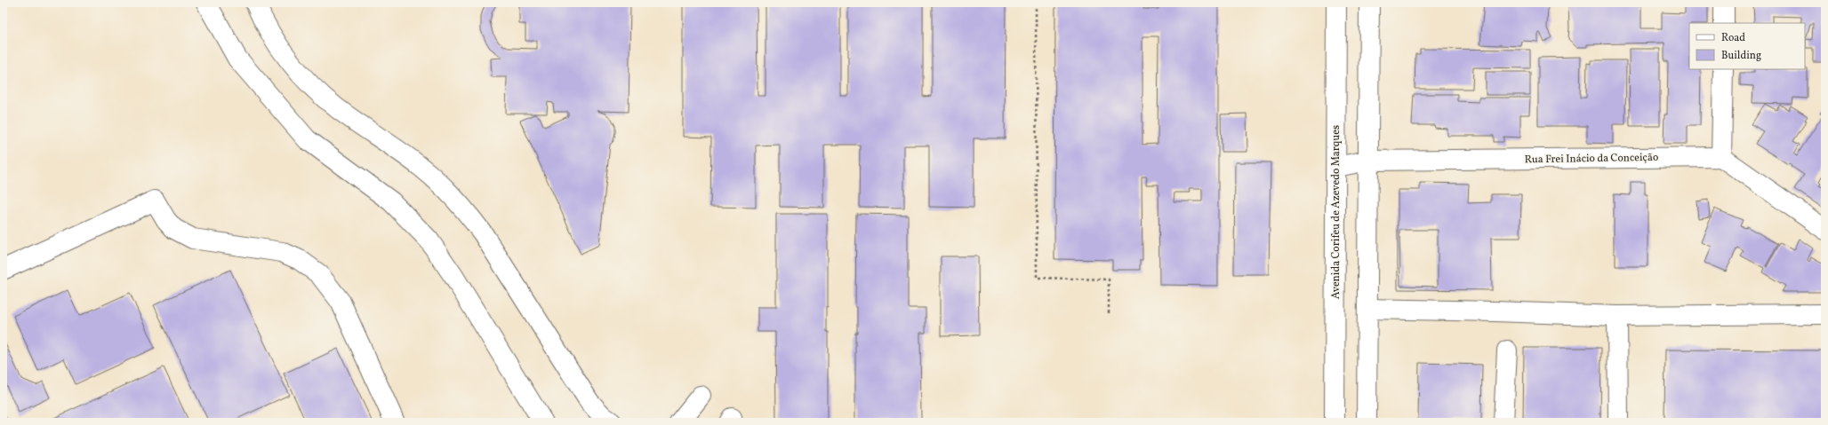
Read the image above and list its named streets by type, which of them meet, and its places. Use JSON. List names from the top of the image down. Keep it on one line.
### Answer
{"streets":{"street":["Rua Frei Inácio da Conceição","Avenida Corifeu de Azevedo Marques"]},"crossings":[["Rua Frei Inácio da Conceição","Avenida Corifeu de Azevedo Marques"]],"legend":["Road","Building"]}
